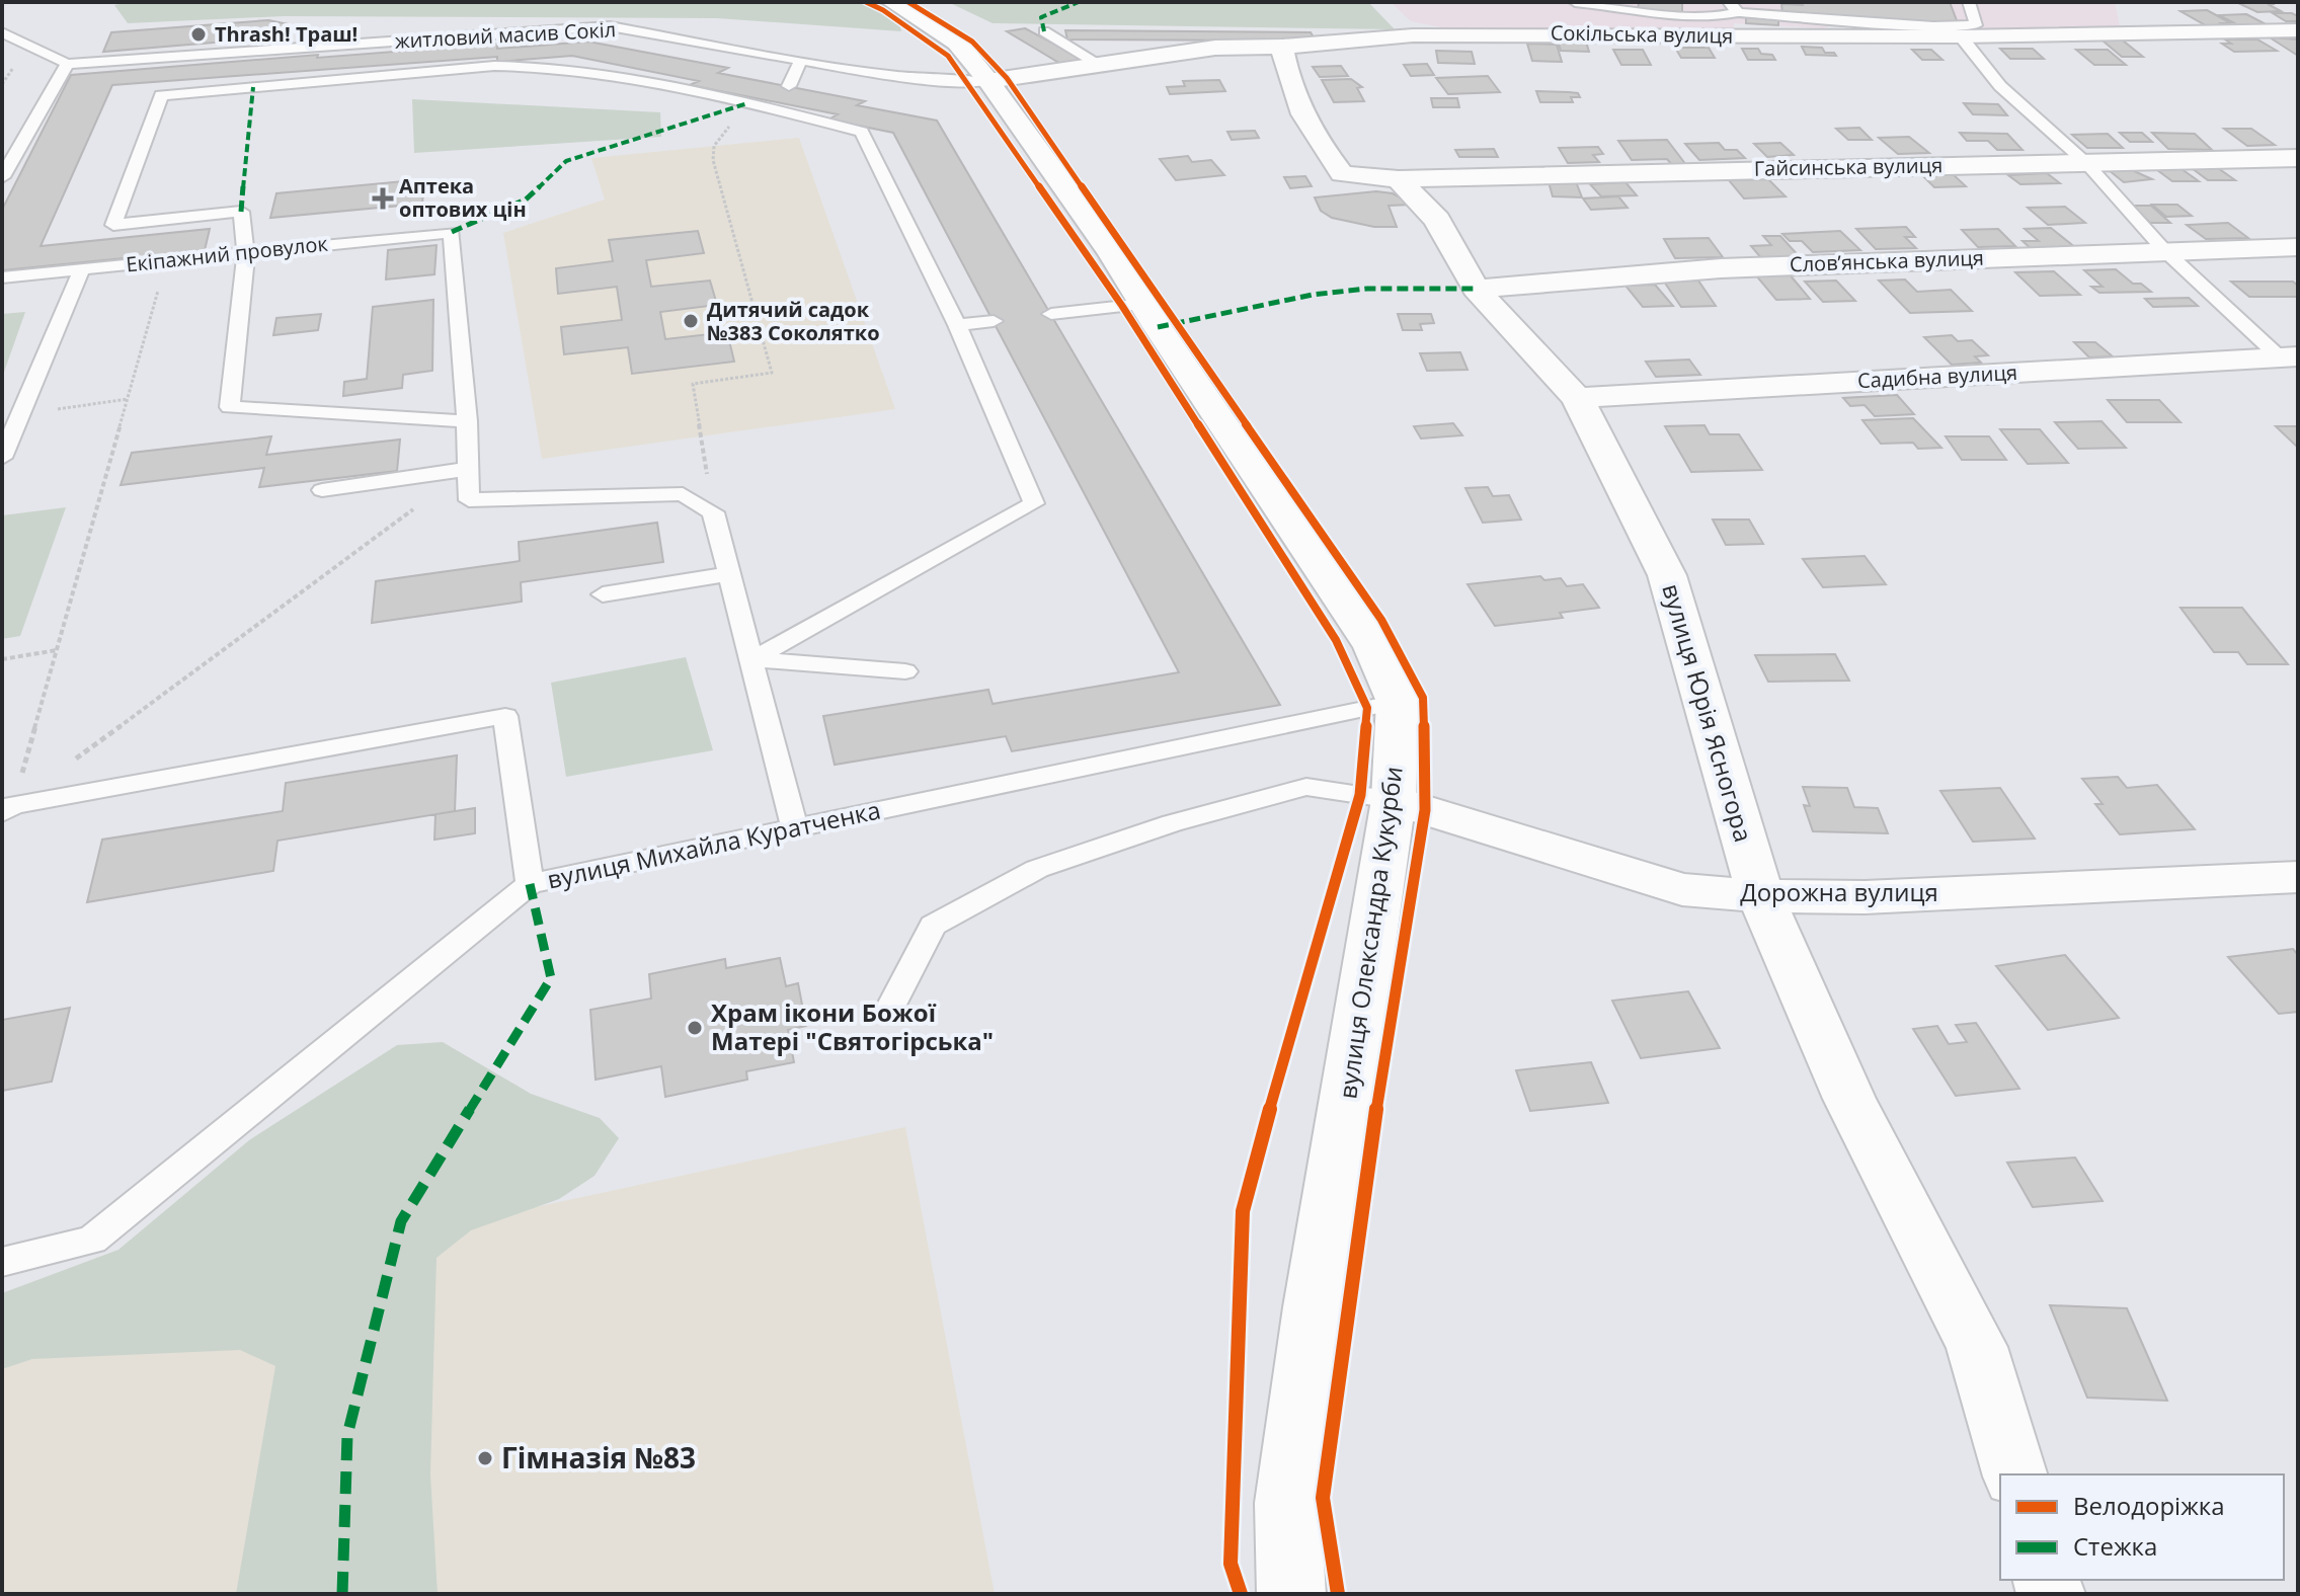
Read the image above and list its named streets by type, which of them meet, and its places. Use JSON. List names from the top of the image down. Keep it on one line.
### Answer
{"streets":{"street":["Сокільська вулиця","Гайсинська вулиця","Словʼянська вулиця","Садибна вулиця","вулиця Юрія Ясногора","Дорожна вулиця","вулиця Олександра Кукурби"],"lane":["житловий масив Сокіл","Екіпажний провулок","вулиця Михайла Куратченка"]},"crossings":[["Сокільська вулиця","житловий масив Сокіл"],["Сокільська вулиця","вулиця Олександра Кукурби"],["житловий масив Сокіл","вулиця Олександра Кукурби"],["Гайсинська вулиця","вулиця Юрія Ясногора"],["Словʼянська вулиця","вулиця Юрія Ясногора"],["Садибна вулиця","вулиця Юрія Ясногора"],["вулиця Юрія Ясногора","Дорожна вулиця"],["вулиця Михайла Куратченка","вулиця Олександра Кукурби"],["Дорожна вулиця","вулиця Олександра Кукурби"]],"places":{"other":["Thrash! Траш!","Дитячий садок №383 Соколятко","Храм ікони Божої Матері \"Святогірська\"","Гімназія №83"],"health":["Аптека оптових цін"]},"legend":["Велодоріжка","Стежка"]}
